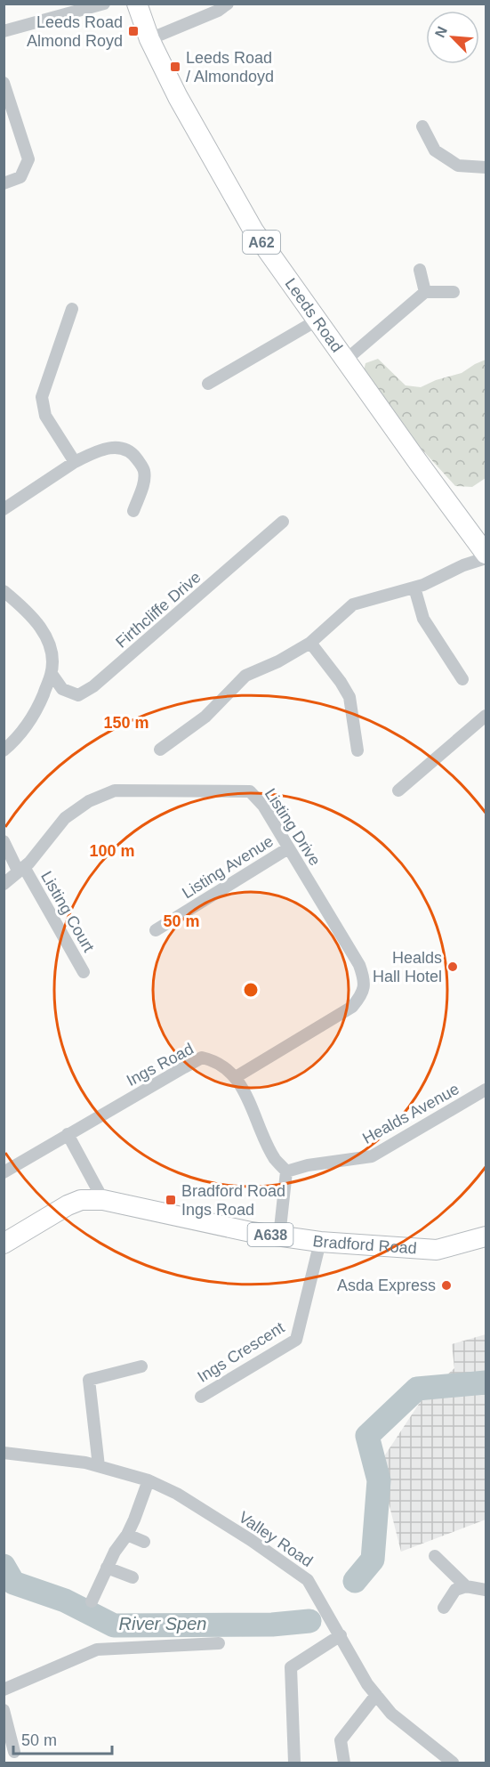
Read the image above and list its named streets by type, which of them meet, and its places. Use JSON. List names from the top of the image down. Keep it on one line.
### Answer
{"streets":{"main road":["A62","Leeds Road","A638","Bradford Road"],"street":["Firthcliffe Drive","Listing Drive","Listing Avenue","Listing Court","Ings Road","Healds Avenue","Ings Crescent","Valley Road"]},"crossings":[["Listing Drive","Listing Avenue"],["Listing Drive","Listing Court"],["Listing Drive","Ings Road"],["Ings Road","Healds Avenue"],["Bradford Road","Ings Crescent"]],"water":["River Spen"],"places":{"transit":["Leeds Road Almond Royd","Leeds Road / Almondoyd","Bradford Road Ings Road"],"other":["Healds Hall Hotel","Asda Express"]},"scale_bar":"50 m","north":"top left","rings":["150 m","100 m","50 m"]}
